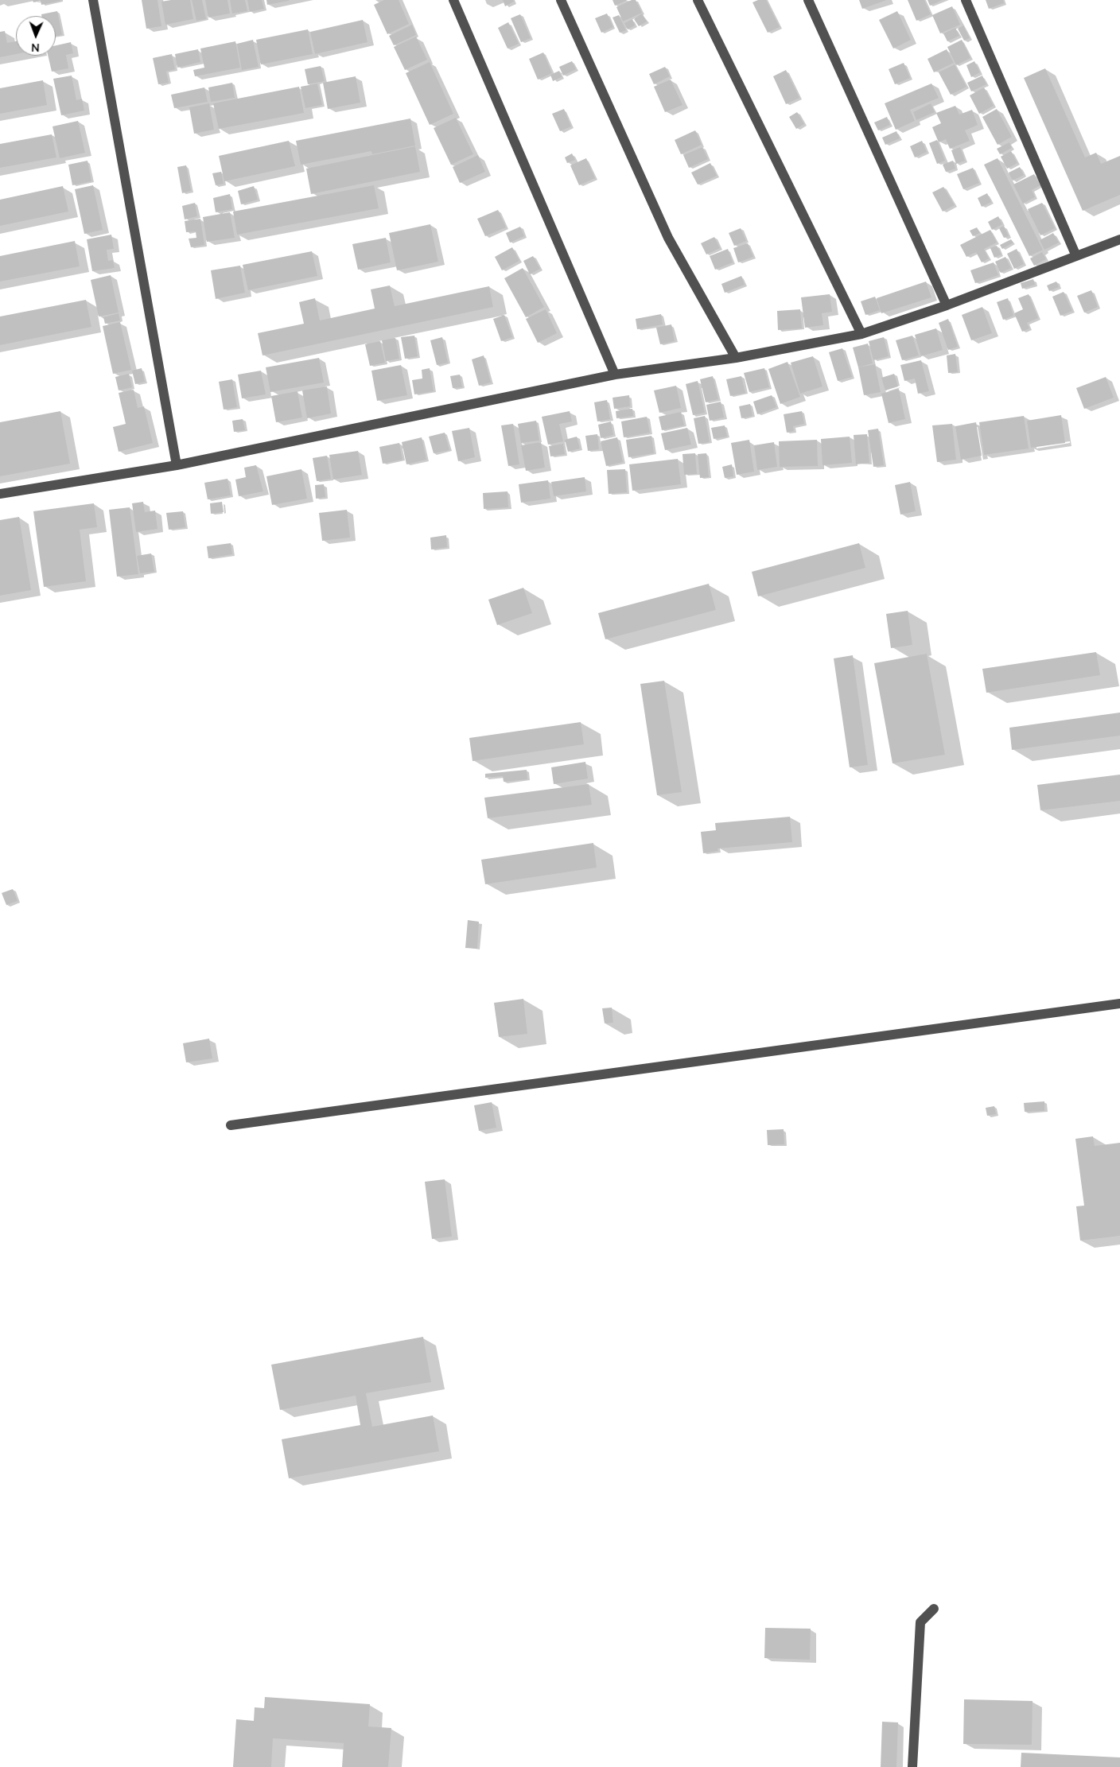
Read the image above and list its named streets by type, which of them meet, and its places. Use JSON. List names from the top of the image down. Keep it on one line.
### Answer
{"north":"bottom"}
